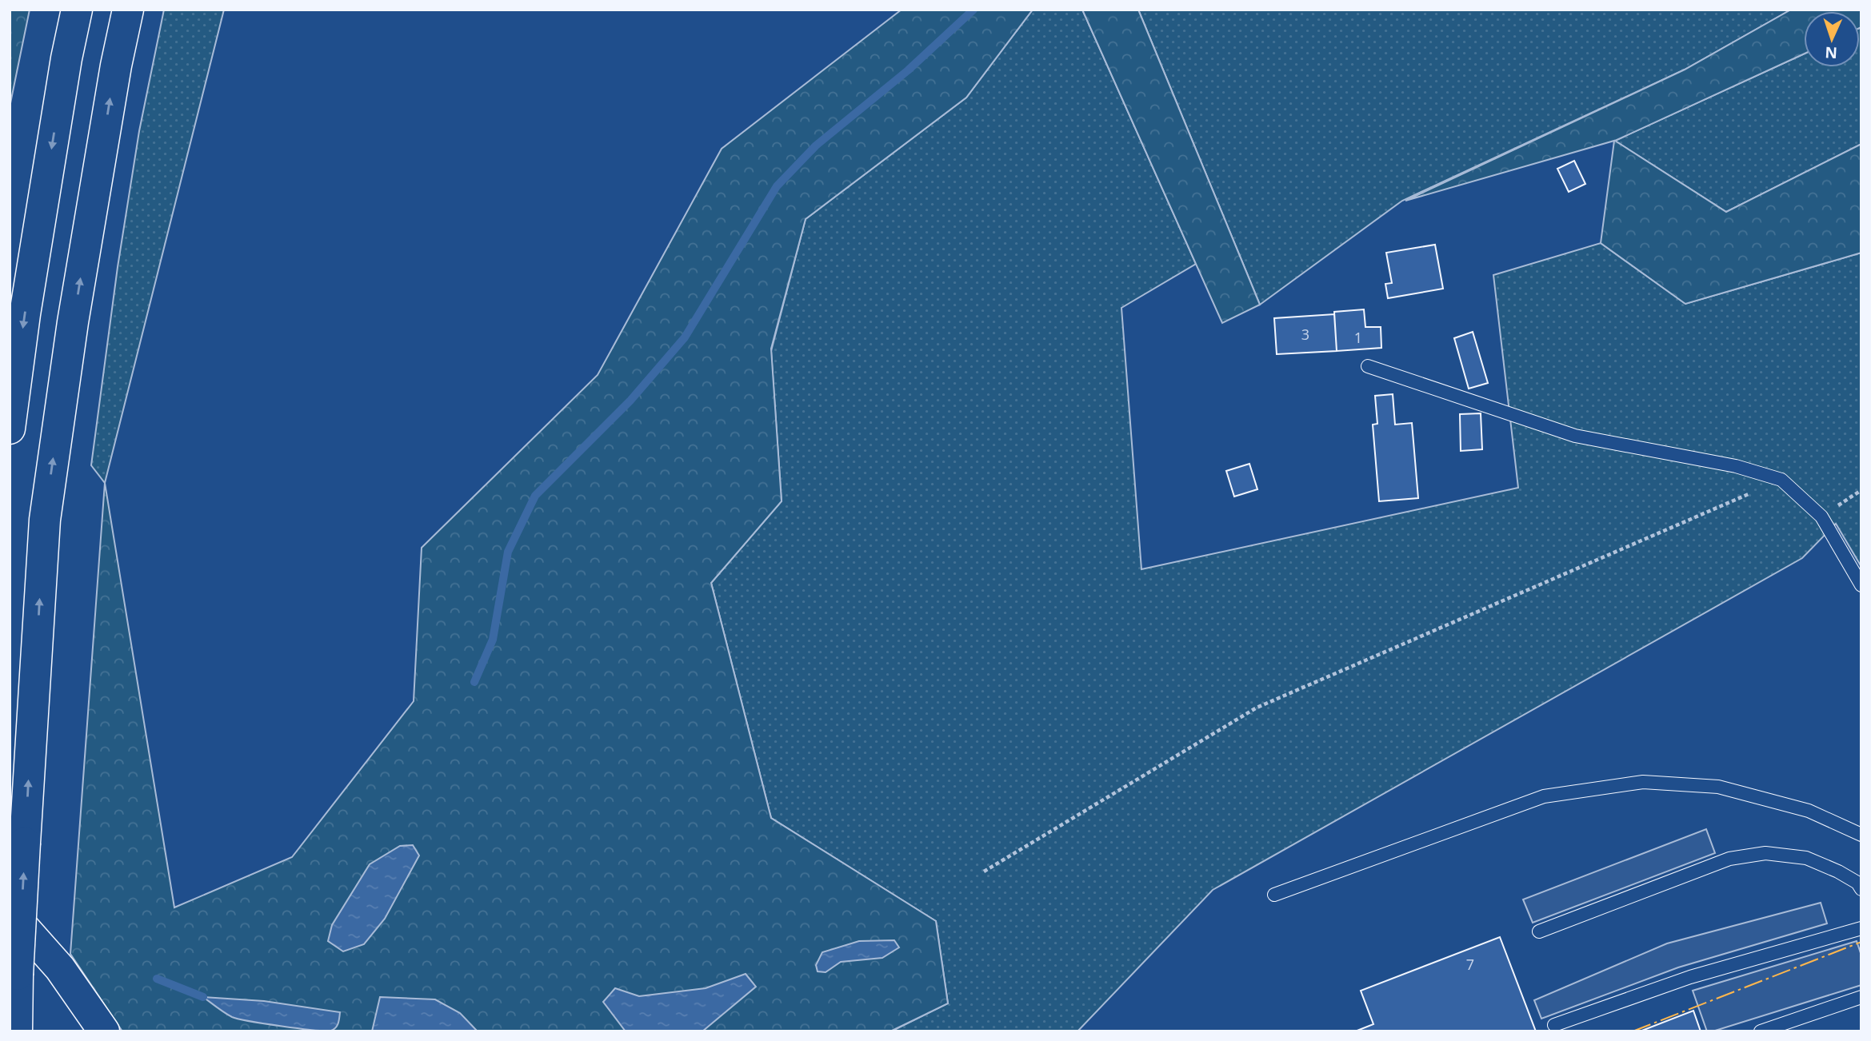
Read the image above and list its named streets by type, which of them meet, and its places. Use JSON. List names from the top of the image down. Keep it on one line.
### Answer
{"house_numbers":["3","1","7"],"north":"bottom"}
